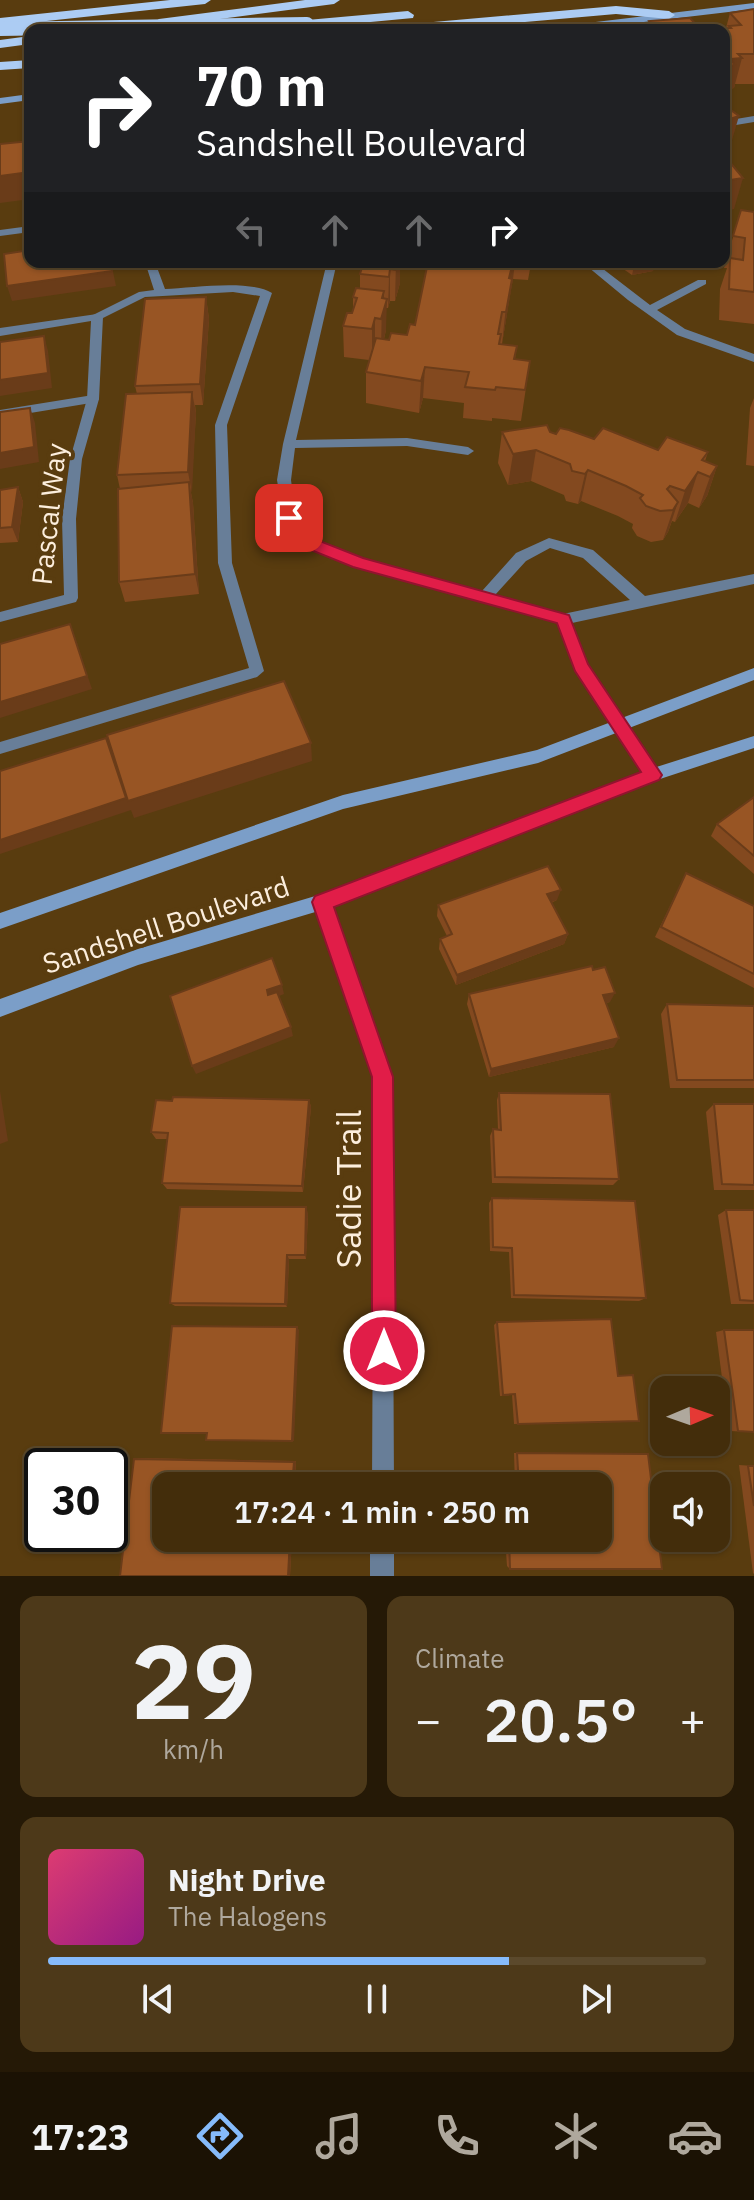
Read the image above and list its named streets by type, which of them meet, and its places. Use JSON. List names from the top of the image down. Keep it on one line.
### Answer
{"streets":{"street":["Pascal Way","Sandshell Boulevard","Sadie Trail"]},"crossings":[["Sandshell Boulevard","Sadie Trail"]],"north":"right","page":{"turn":["70 m","Sandshell Boulevard"],"limit":"30","trip":"17:24 · 1 min · 250 m","tile":[["29","km/h"],"Climate"],"heat":["−","20.5°","+"],"song":["Night Drive","The Halogens"],"tabs":"17:23"}}
